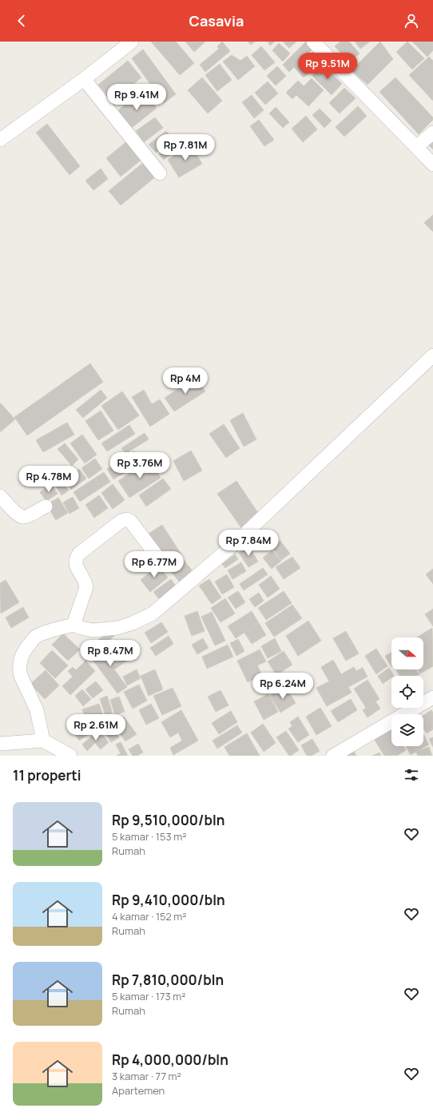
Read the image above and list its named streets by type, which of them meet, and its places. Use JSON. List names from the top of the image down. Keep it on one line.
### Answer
{"north":"right","page":{"header":"Casavia","price":["Rp 9.51M","Rp 9.41M","Rp 7.81M","Rp 4M","Rp 3.76M","Rp 4.78M","Rp 7.84M","Rp 6.77M","Rp 8.47M","Rp 6.24M","Rp 2.61M"],"heading":"11 properti","list":[{"name":"Rp 9,510,000/bln","note":"5 kamar · 153 m² · Rumah"},{"name":"Rp 9,410,000/bln","note":"4 kamar · 152 m² · Rumah"},{"name":"Rp 7,810,000/bln","note":"5 kamar · 173 m² · Rumah"},{"name":"Rp 4,000,000/bln","note":"3 kamar · 77 m² · Apartemen"}]}}
